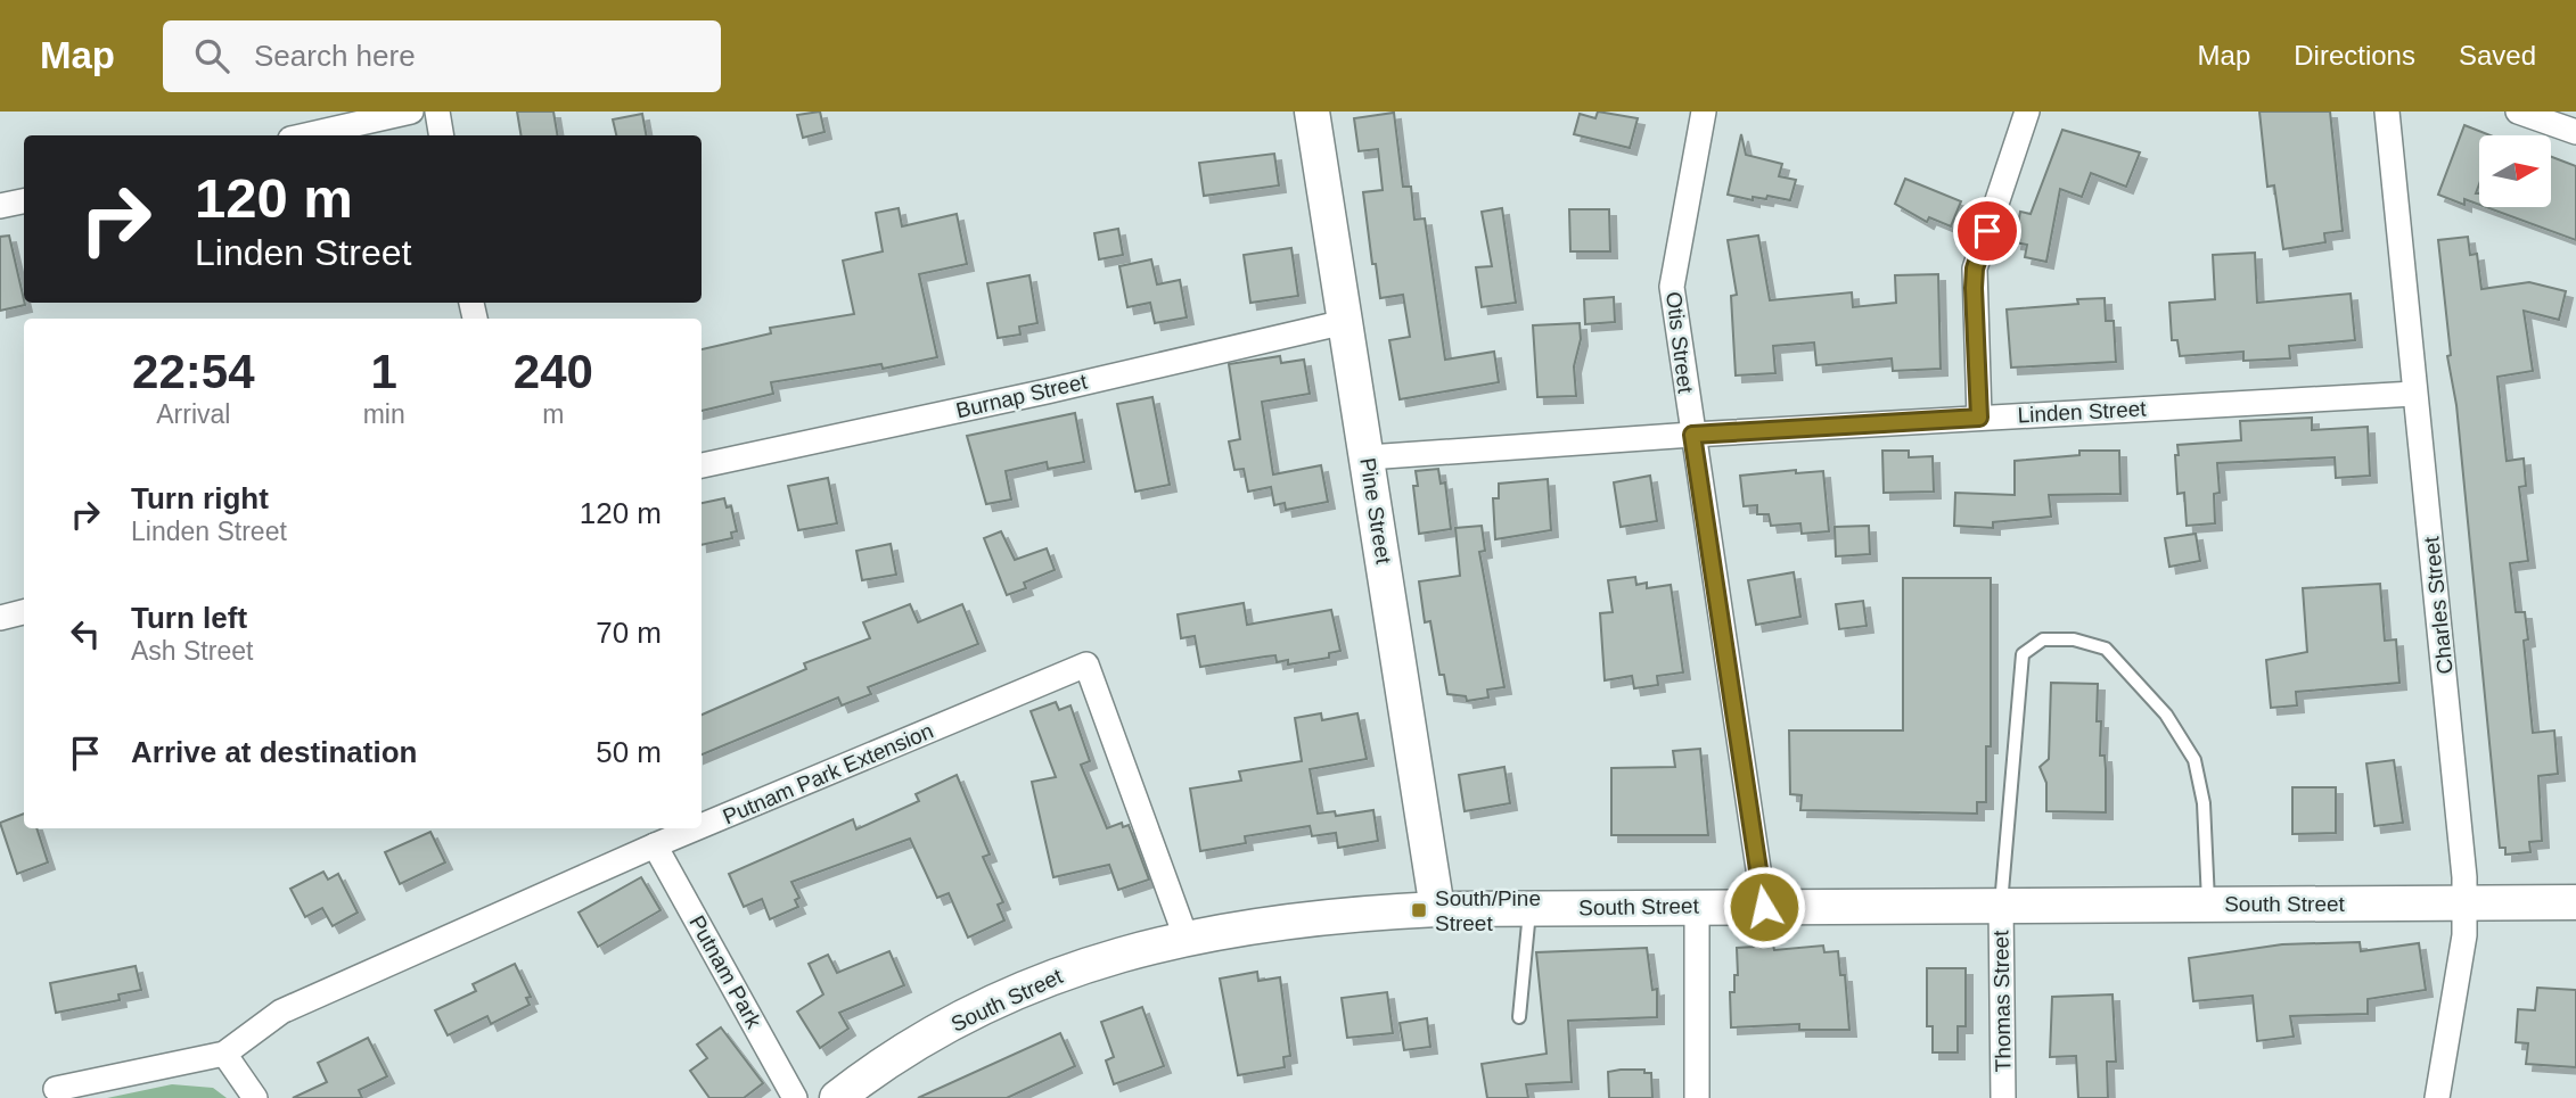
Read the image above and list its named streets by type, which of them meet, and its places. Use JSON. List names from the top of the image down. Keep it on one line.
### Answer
{"streets":{"main road":["Pine Street","South Street"],"street":["Otis Street","Burnap Street","Linden Street","Charles Street","Putnam Park Extension","Putnam Park","Thomas Street"]},"crossings":[["Otis Street","Linden Street"],["Otis Street","South Street"],["Burnap Street","Pine Street"],["Linden Street","Pine Street"],["Linden Street","Charles Street"],["Pine Street","South Street"],["Charles Street","South Street"],["Putnam Park Extension","South Street"],["Putnam Park Extension","Putnam Park"],["South Street","Thomas Street"]],"places":{"transit":["South/Pine Street"]},"north":"right","page":{"header":"Map","search":"Search here","nav":["Map","Directions","Saved"],"turn":["120 m","Linden Street"],"eta":["22:54","Arrival","1","min","240","m"],"list":[{"name":"Turn right","note":"Linden Street","value":"120 m"},{"name":"Turn left","note":"Ash Street","value":"70 m"},{"name":"Arrive at destination","value":"50 m"}]}}
